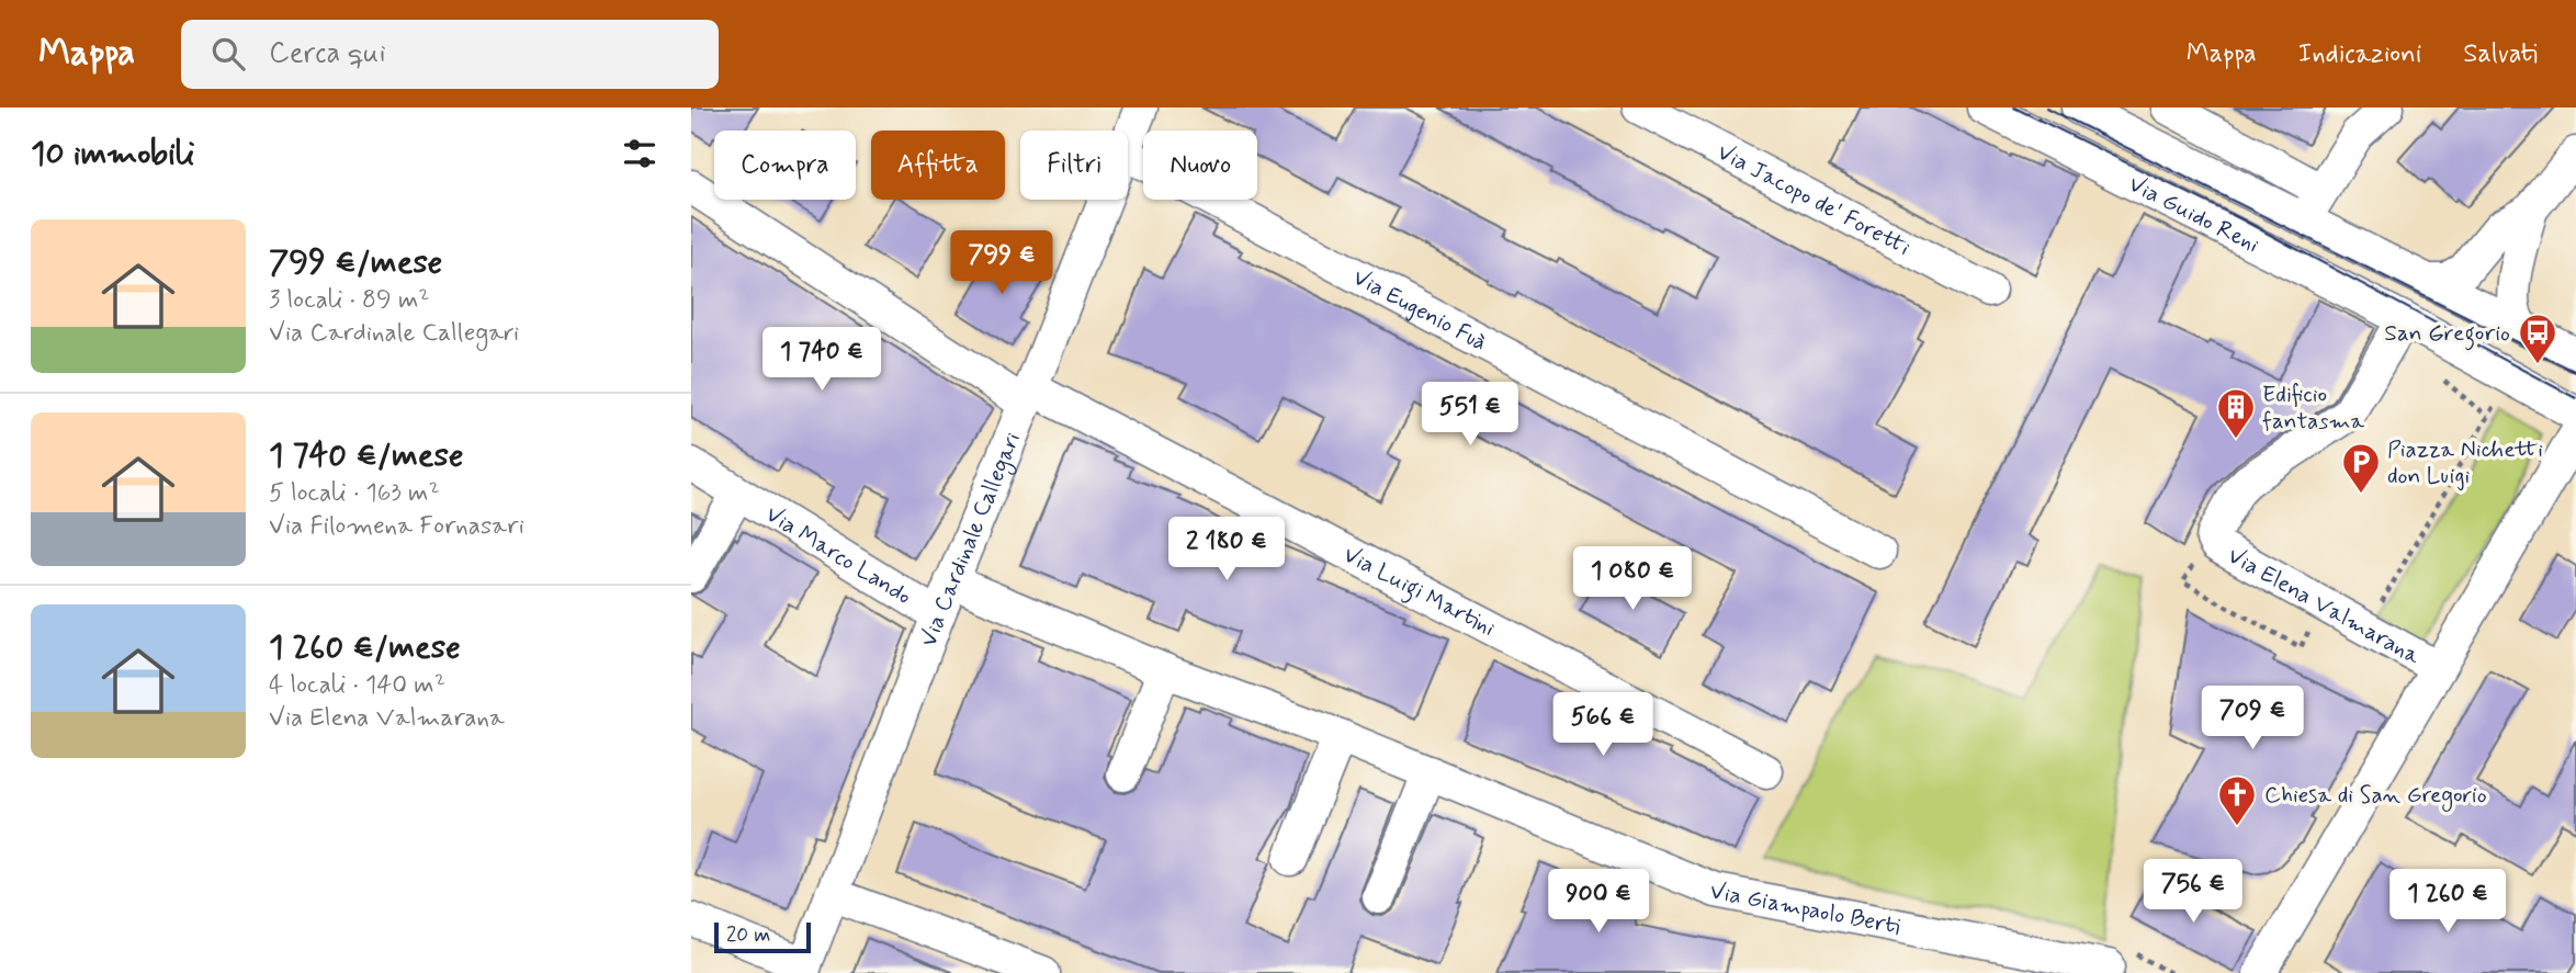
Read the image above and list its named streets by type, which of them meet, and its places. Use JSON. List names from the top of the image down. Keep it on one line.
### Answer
{"streets":{"street":["Via Jacopo de' Foretti","Via Guido Reni","Via Eugenio Fuà","Via Cardinale Callegari","Via Marco Lando","Via Luigi Martini","Via Elena Valmarana","Via Giampaolo Berti"]},"crossings":[["Via Cardinale Callegari","Via Marco Lando"],["Via Cardinale Callegari","Via Luigi Martini"],["Via Cardinale Callegari","Via Giampaolo Berti"]],"places":{"bus stop":["San Gregorio"],"building":["Edificio fantasma"],"parking":["Piazza Nichetti don Luigi"],"church":["Chiesa di San Gregorio"]},"scale_bar":"20 m","page":{"header":"Mappa","search":"Cerca qui","nav":["Mappa","Indicazioni","Salvati"],"heading":"10 immobili","chip":["Compra","Affitta","Filtri","Nuovo"],"list":[{"name":"799 €/mese","note":"3 locali · 89 m² · Via Cardinale Callegari"},{"name":"1 740 €/mese","note":"5 locali · 163 m² · Via Filomena Fornasari"},{"name":"1 260 €/mese","note":"4 locali · 140 m² · Via Elena Valmarana"}],"price":["799 €","1 740 €","551 €","2 180 €","1 080 €","709 €","566 €","756 €","900 €","1 260 €"],"scale":"20 m"}}
